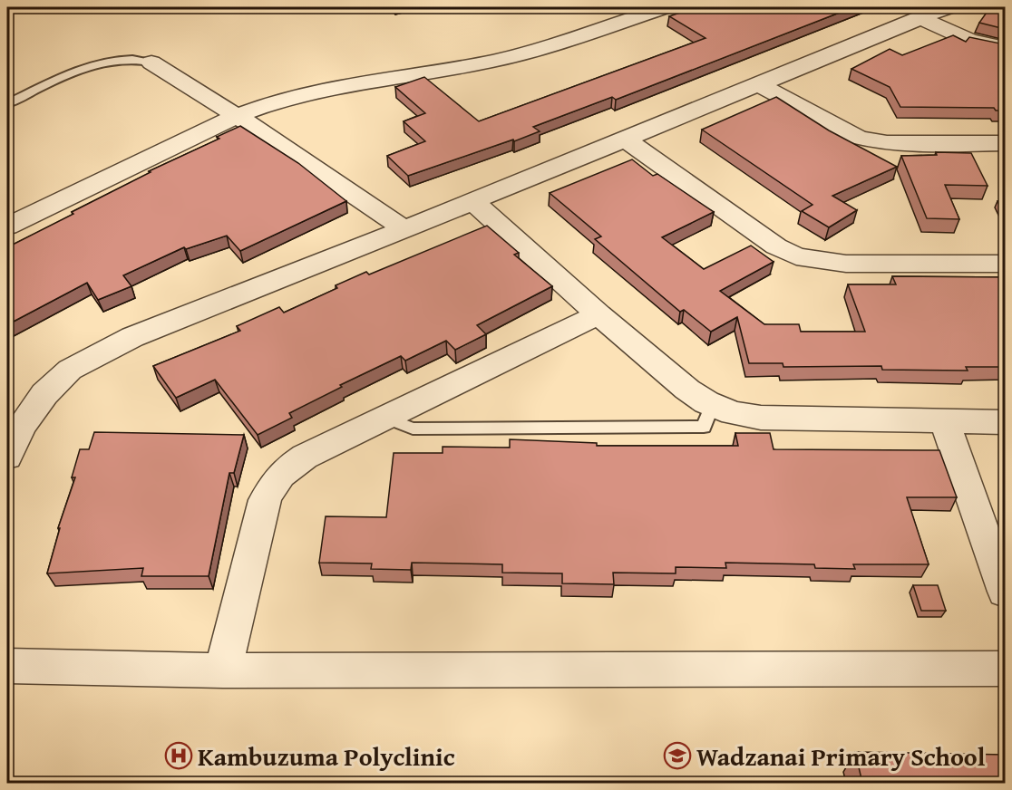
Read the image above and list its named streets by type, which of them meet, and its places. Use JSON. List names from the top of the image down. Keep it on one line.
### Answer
{"places":{"hospital":["Kambuzuma Polyclinic"],"school or university":["Wadzanai Primary School"]}}
